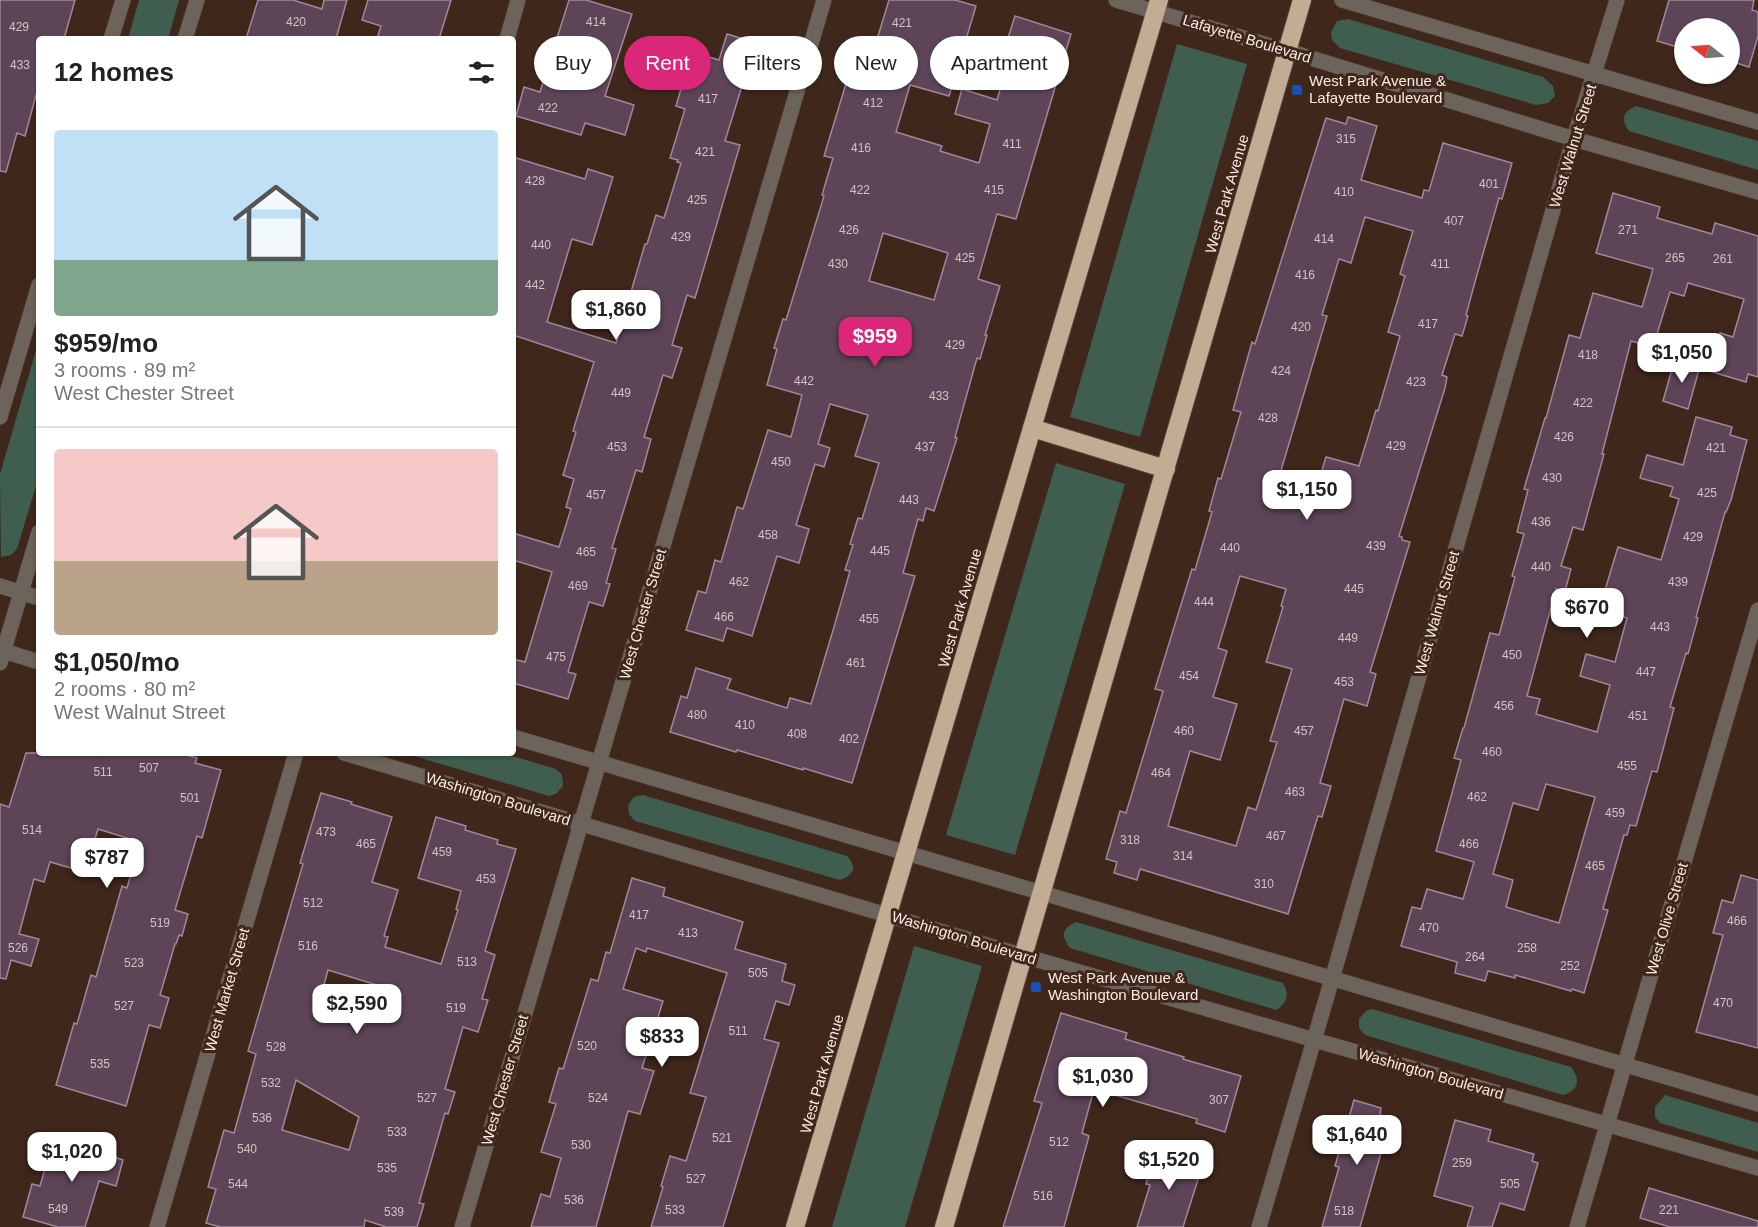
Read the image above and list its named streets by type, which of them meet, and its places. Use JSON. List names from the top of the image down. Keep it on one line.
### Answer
{"streets":{"highway":["West Park Avenue"],"street":["Lafayette Boulevard","West Walnut Street","West Chester Street","Washington Boulevard","West Olive Street","West Market Street"]},"crossings":[["Lafayette Boulevard","West Walnut Street"],["Lafayette Boulevard","West Park Avenue"],["West Walnut Street","Washington Boulevard"],["West Park Avenue","Washington Boulevard"],["West Chester Street","Washington Boulevard"],["Washington Boulevard","West Olive Street"]],"places":{"transit":["West Park Avenue & Lafayette Boulevard","West Park Avenue & Washington Boulevard"]},"house_numbers":["420","414","421","429","433","417","412","422","315","411","416","421","428","401","422","415","410","425","407","426","271","429","414","440","425","265","261","430","411","416","442","417","420","429","418","424","442","423","449","433","422","428","426","429","453","437","421","450","430","425","457","443","436","458","429","439","440","445","465","440","462","439","469","445","444","466","455","443","449","450","475","461","447","454","453","456","480","451","410","460","457","408","402","460","455","507","511","464","463","462","501","459","514","473","467","318","465","466","459","314","465","453","310","512","417","466","519","470","413","516","526","258","264","513","523","252","505","470","527","519","511","520","528","535","532","527","524","307","536","533","521","512","530","540","259","535","527","544","505","516","536","549","533","221","518","539"],"north":"left","page":{"chip":["Buy","Rent","Filters","New","Apartment"],"heading":"12 homes","list":[{"name":"$959/mo","note":"3 rooms · 89 m² · West Chester Street"},{"name":"$1,050/mo","note":"2 rooms · 80 m² · West Walnut Street"}],"price":["$1,860","$959","$1,050","$1,150","$670","$787","$2,590","$833","$1,030","$1,640","$1,020","$1,520"]}}
